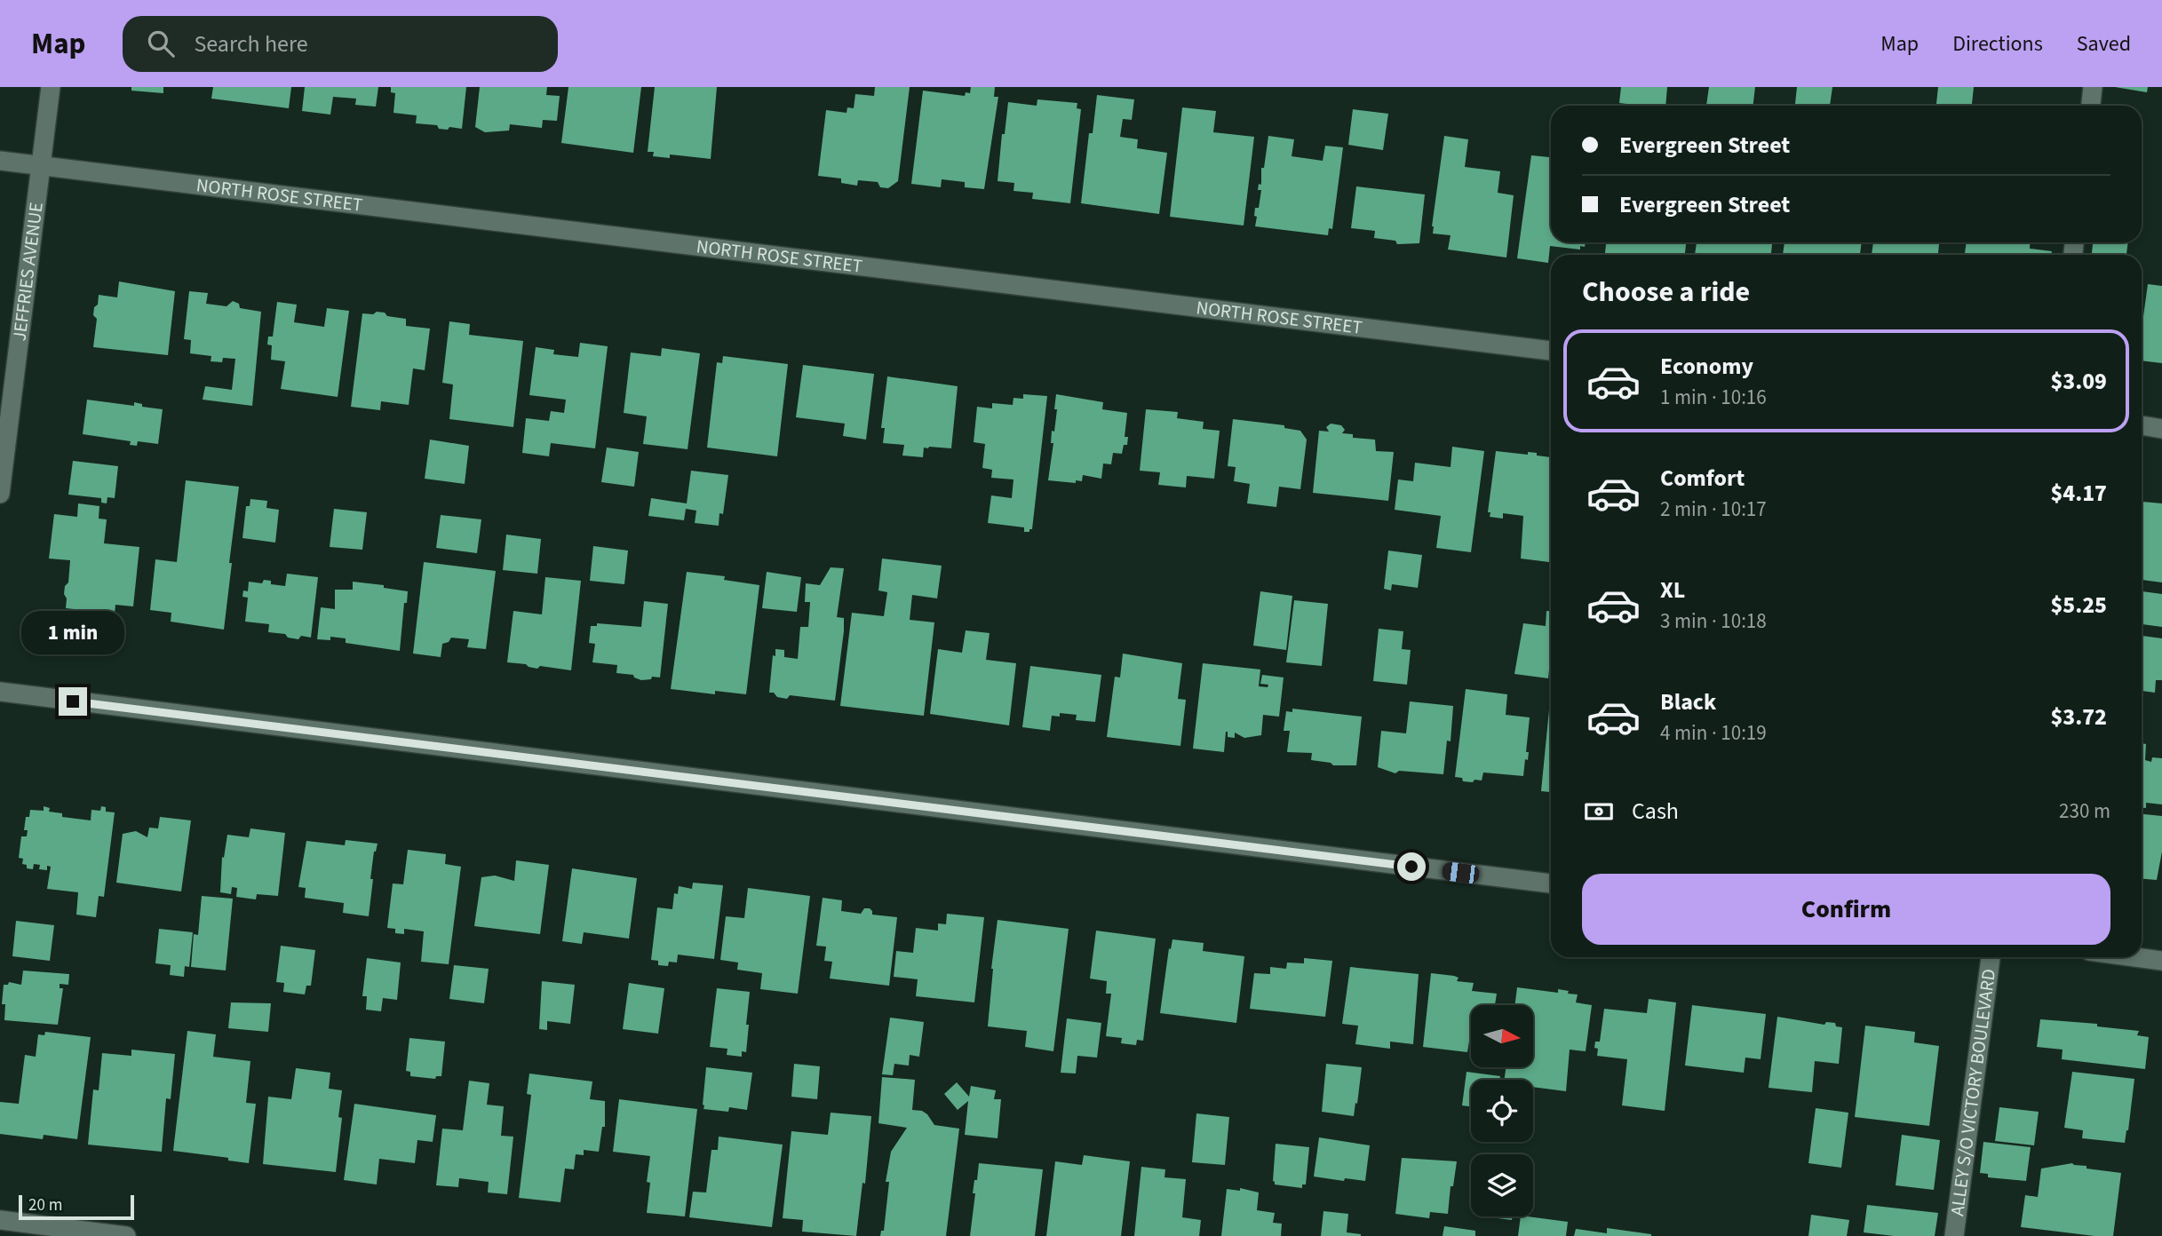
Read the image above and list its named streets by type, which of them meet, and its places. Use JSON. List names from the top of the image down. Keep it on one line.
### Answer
{"streets":{"street":["NORTH ROSE STREET","JEFFRIES AVENUE","ALLEY S/O VICTORY BOULEVARD"]},"crossings":[["NORTH ROSE STREET","JEFFRIES AVENUE"]],"scale_bar":"20 m","north":"right","page":{"header":"Map","search":"Search here","nav":["Map","Directions","Saved"],"banner":["Evergreen Street","Evergreen Street"],"heading":"Choose a ride","list":[{"name":"Economy","note":"1 min · 10:16","value":"$3.09"},{"name":"Comfort","note":"2 min · 10:17","value":"$4.17"},{"name":"XL","note":"3 min · 10:18","value":"$5.25"},{"name":"Black","note":"4 min · 10:19","value":"$3.72"}],"bubble":"1 min","pay":["Cash","230 m"],"buttons":"Confirm","scale":"20 m"}}
